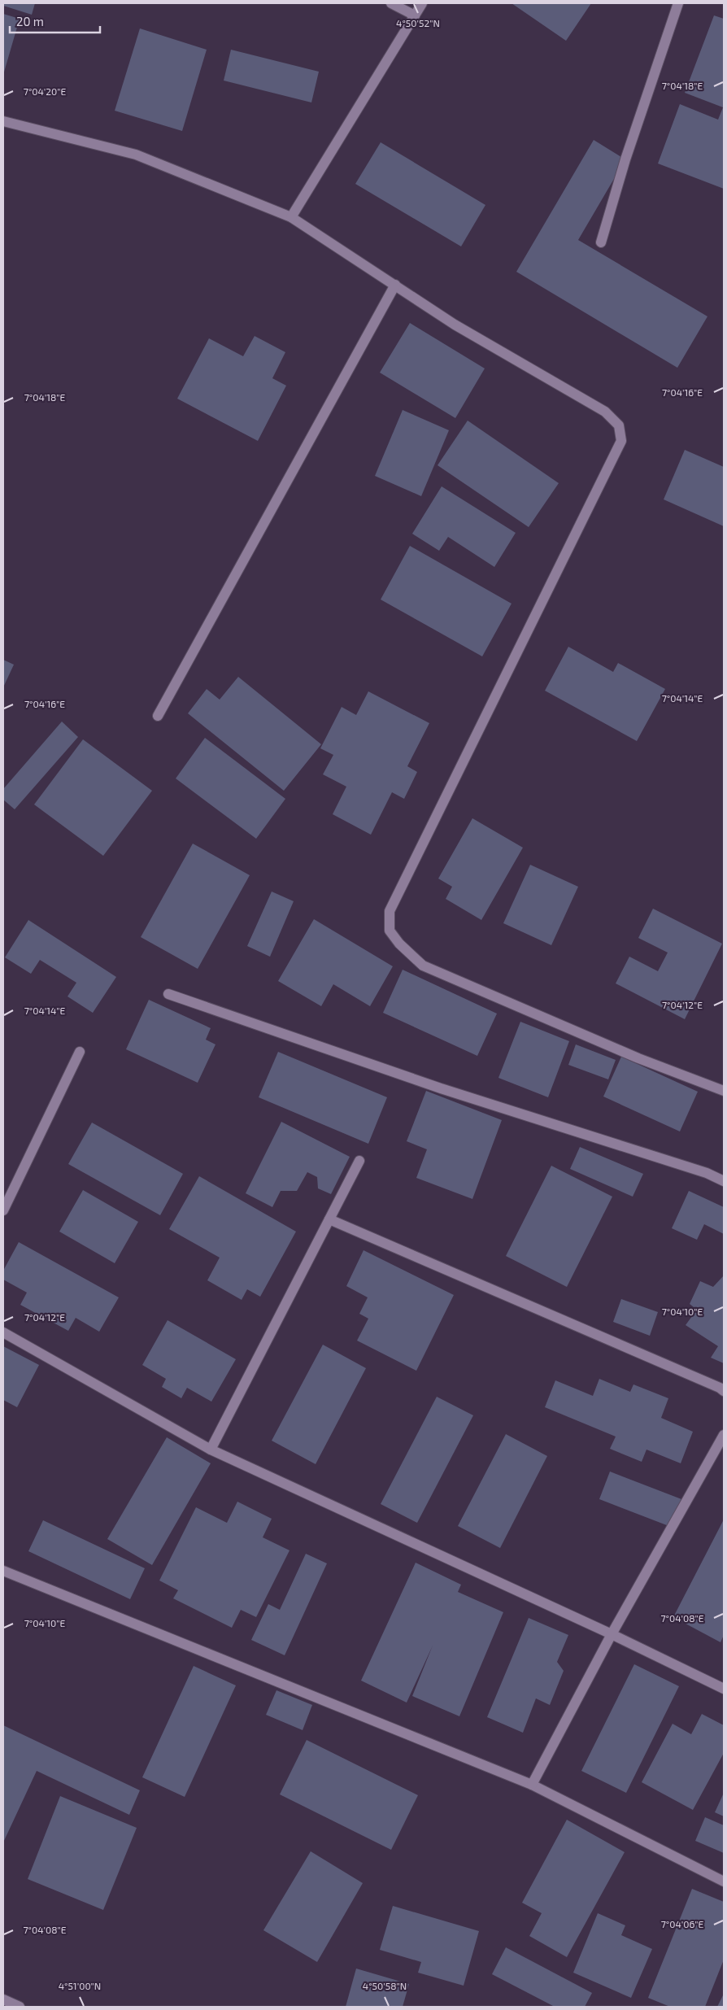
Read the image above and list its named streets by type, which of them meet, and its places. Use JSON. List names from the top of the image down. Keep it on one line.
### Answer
{"scale_bar":"20 m","coordinates":["4°50'52\"N","7°04'18\"E","7°04'20\"E","7°04'16\"E","7°04'14\"E","7°04'12\"E","7°04'10\"E","7°04'08\"E","7°04'06\"E","4°51'00\"N","4°50'58\"N"]}
